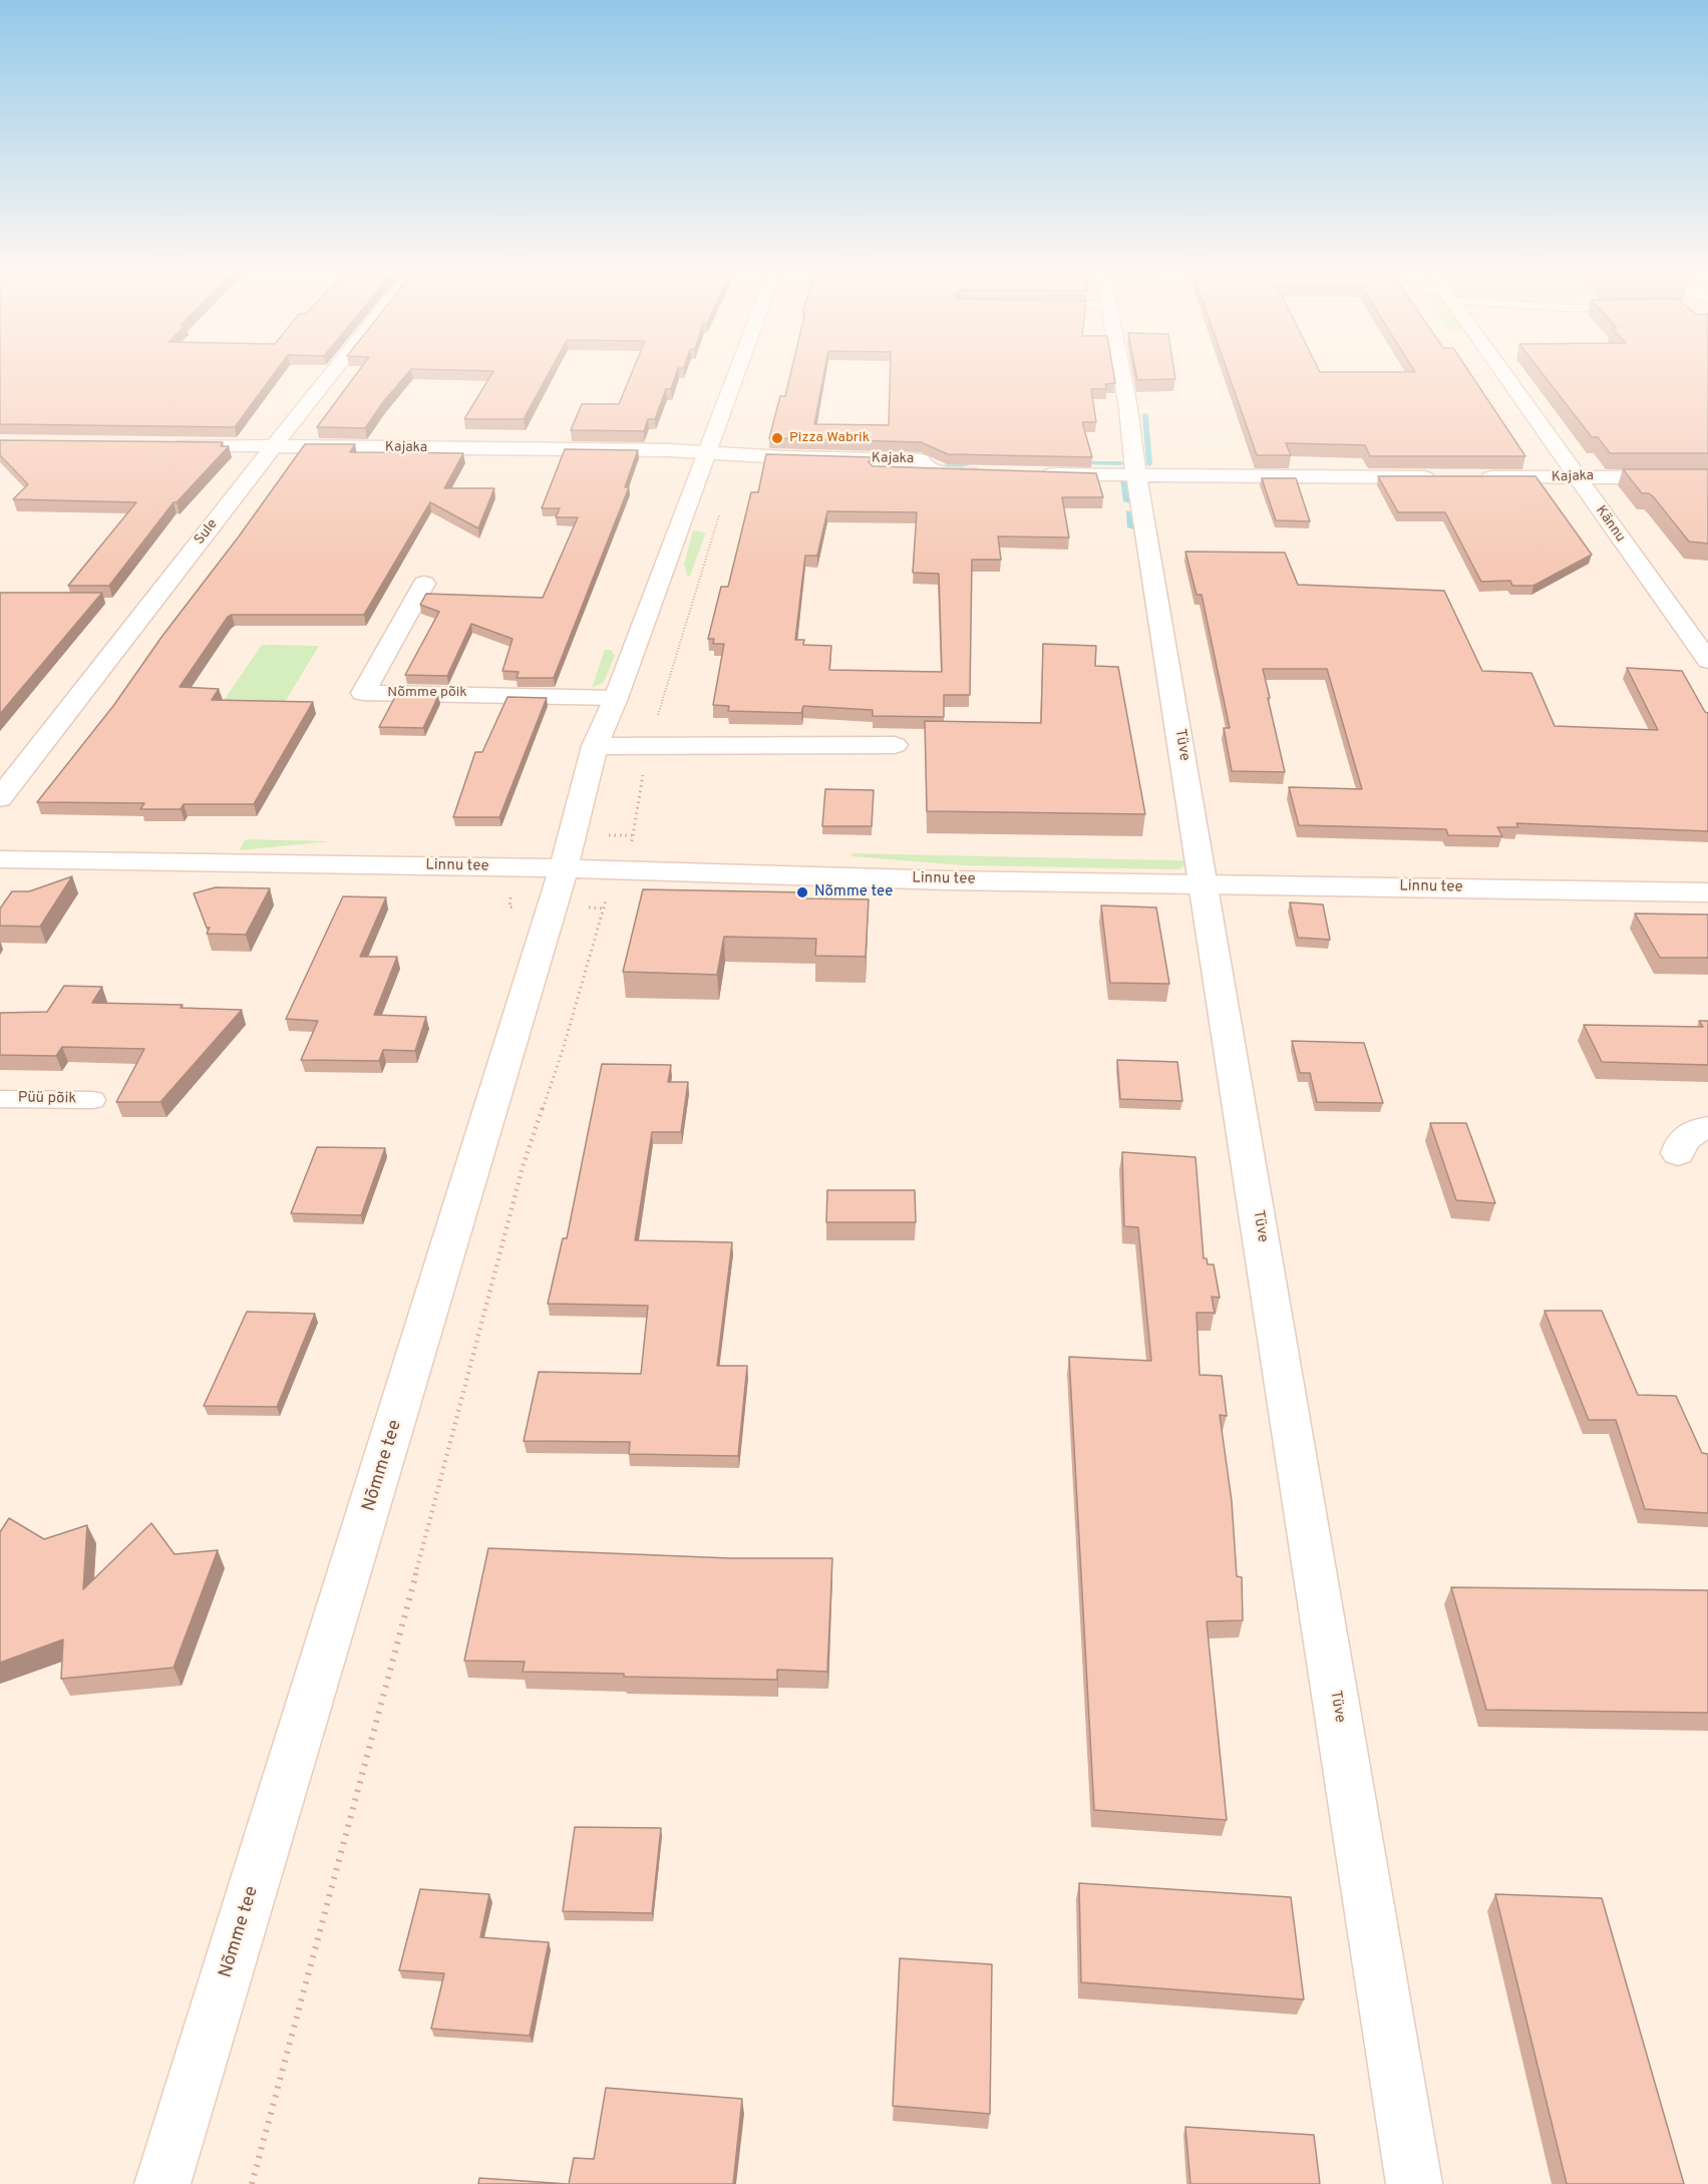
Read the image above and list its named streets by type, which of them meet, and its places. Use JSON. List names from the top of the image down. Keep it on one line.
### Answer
{"streets":{"street":["Kajaka","Kännu","Sule","Nõmme põik","Tüve","Linnu tee","Nõmme tee"],"lane":["Püü põik"]},"crossings":[["Kajaka","Kännu"],["Kajaka","Sule"],["Kajaka","Nõmme tee"],["Nõmme põik","Nõmme tee"],["Tüve","Linnu tee"],["Linnu tee","Nõmme tee"]],"places":["Pizza Wabrik","Nõmme tee"]}
